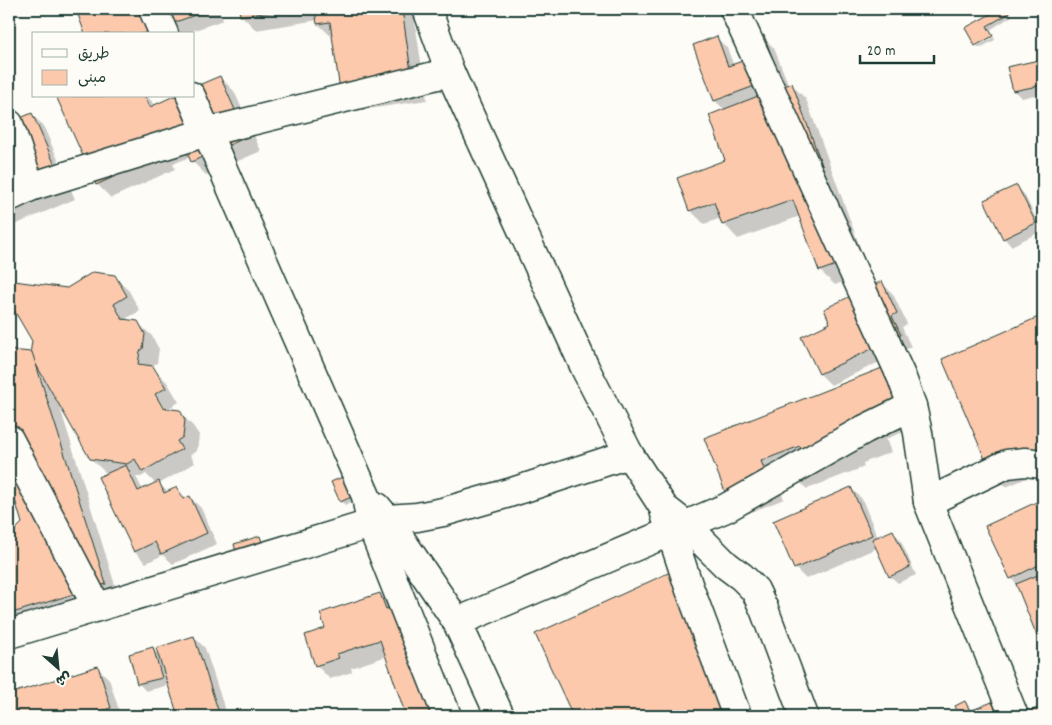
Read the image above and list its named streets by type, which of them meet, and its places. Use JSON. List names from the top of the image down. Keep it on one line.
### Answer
{"legend":["طريق","مبنى"],"scale_bar":"20 m","north":"bottom right"}
